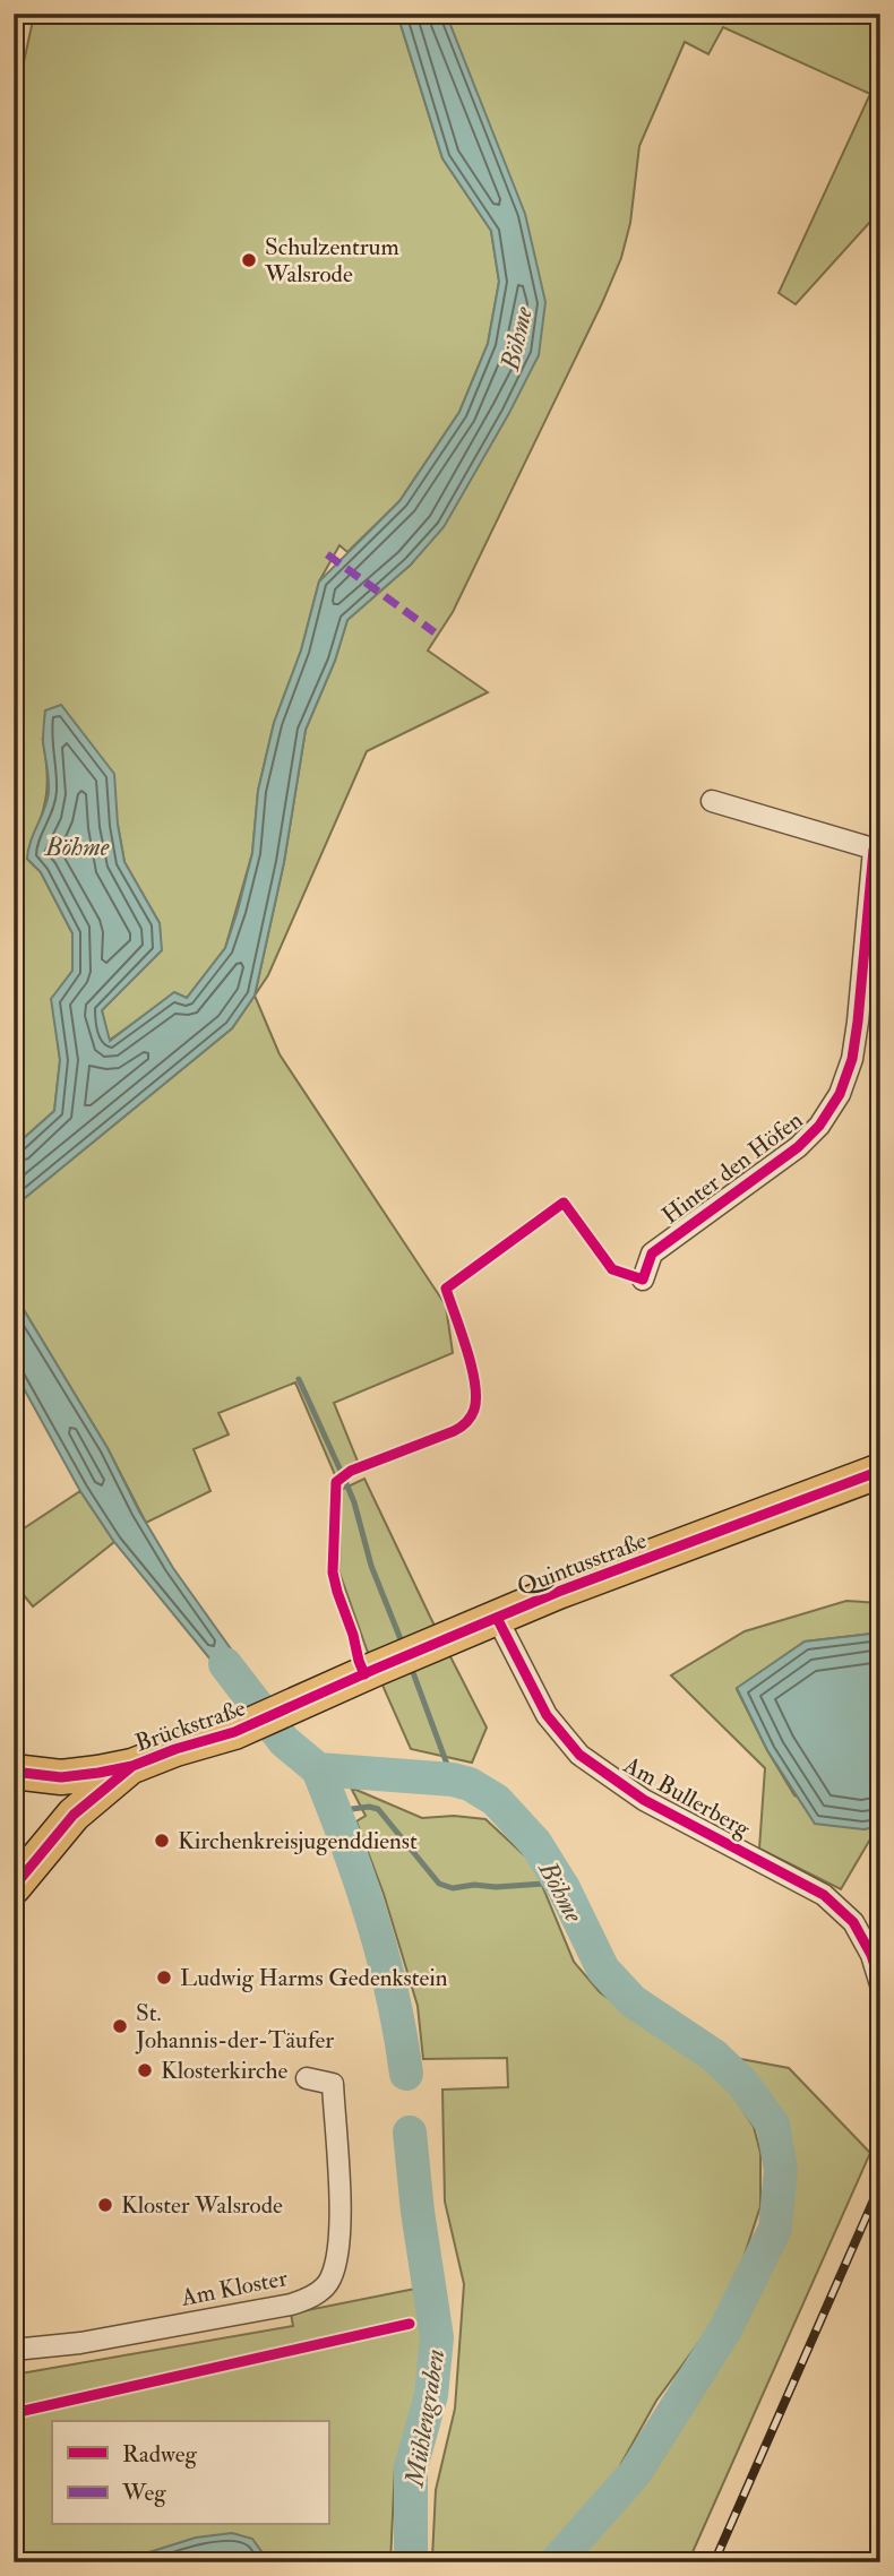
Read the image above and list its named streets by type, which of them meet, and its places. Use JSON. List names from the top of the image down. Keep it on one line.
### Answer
{"streets":{"main road":["Quintusstraße","Brückstraße"],"street":["Hinter den Höfen","Am Bullerberg","Am Kloster"]},"crossings":[["Quintusstraße","Brückstraße"],["Quintusstraße","Am Bullerberg"]],"water":["Böhme","Mühlengraben"],"places":["Schulzentrum Walsrode","Kirchenkreisjugenddienst","Ludwig Harms Gedenkstein","St. Johannis-der-Täufer","Klosterkirche","Kloster Walsrode"],"legend":["Radweg","Weg"]}
